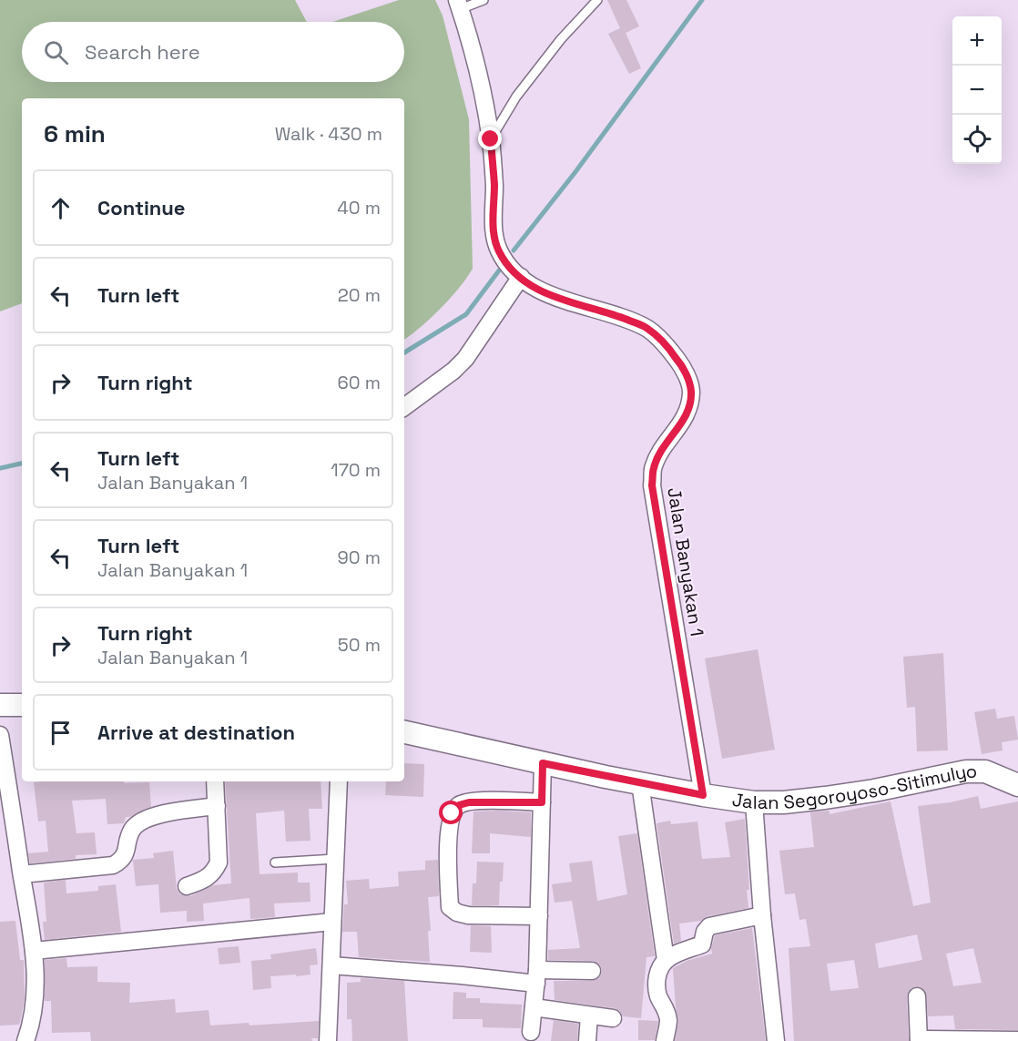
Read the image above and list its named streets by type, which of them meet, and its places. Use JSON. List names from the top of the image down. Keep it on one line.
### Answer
{"streets":{"main road":["Jalan Segoroyoso-Sitimulyo"],"street":["Jalan Banyakan 1"]},"crossings":[["Jalan Banyakan 1","Jalan Segoroyoso-Sitimulyo"]],"page":{"map_buttons":["+","−"],"search":"Search here","heading":["6 min","Walk · 430 m"],"list":[["Continue","40 m"],["Turn left","20 m"],["Turn right","60 m"],["Turn left","Jalan Banyakan 1","170 m"],["Turn left","Jalan Banyakan 1","90 m"],["Turn right","Jalan Banyakan 1","50 m"],"Arrive at destination"]}}
